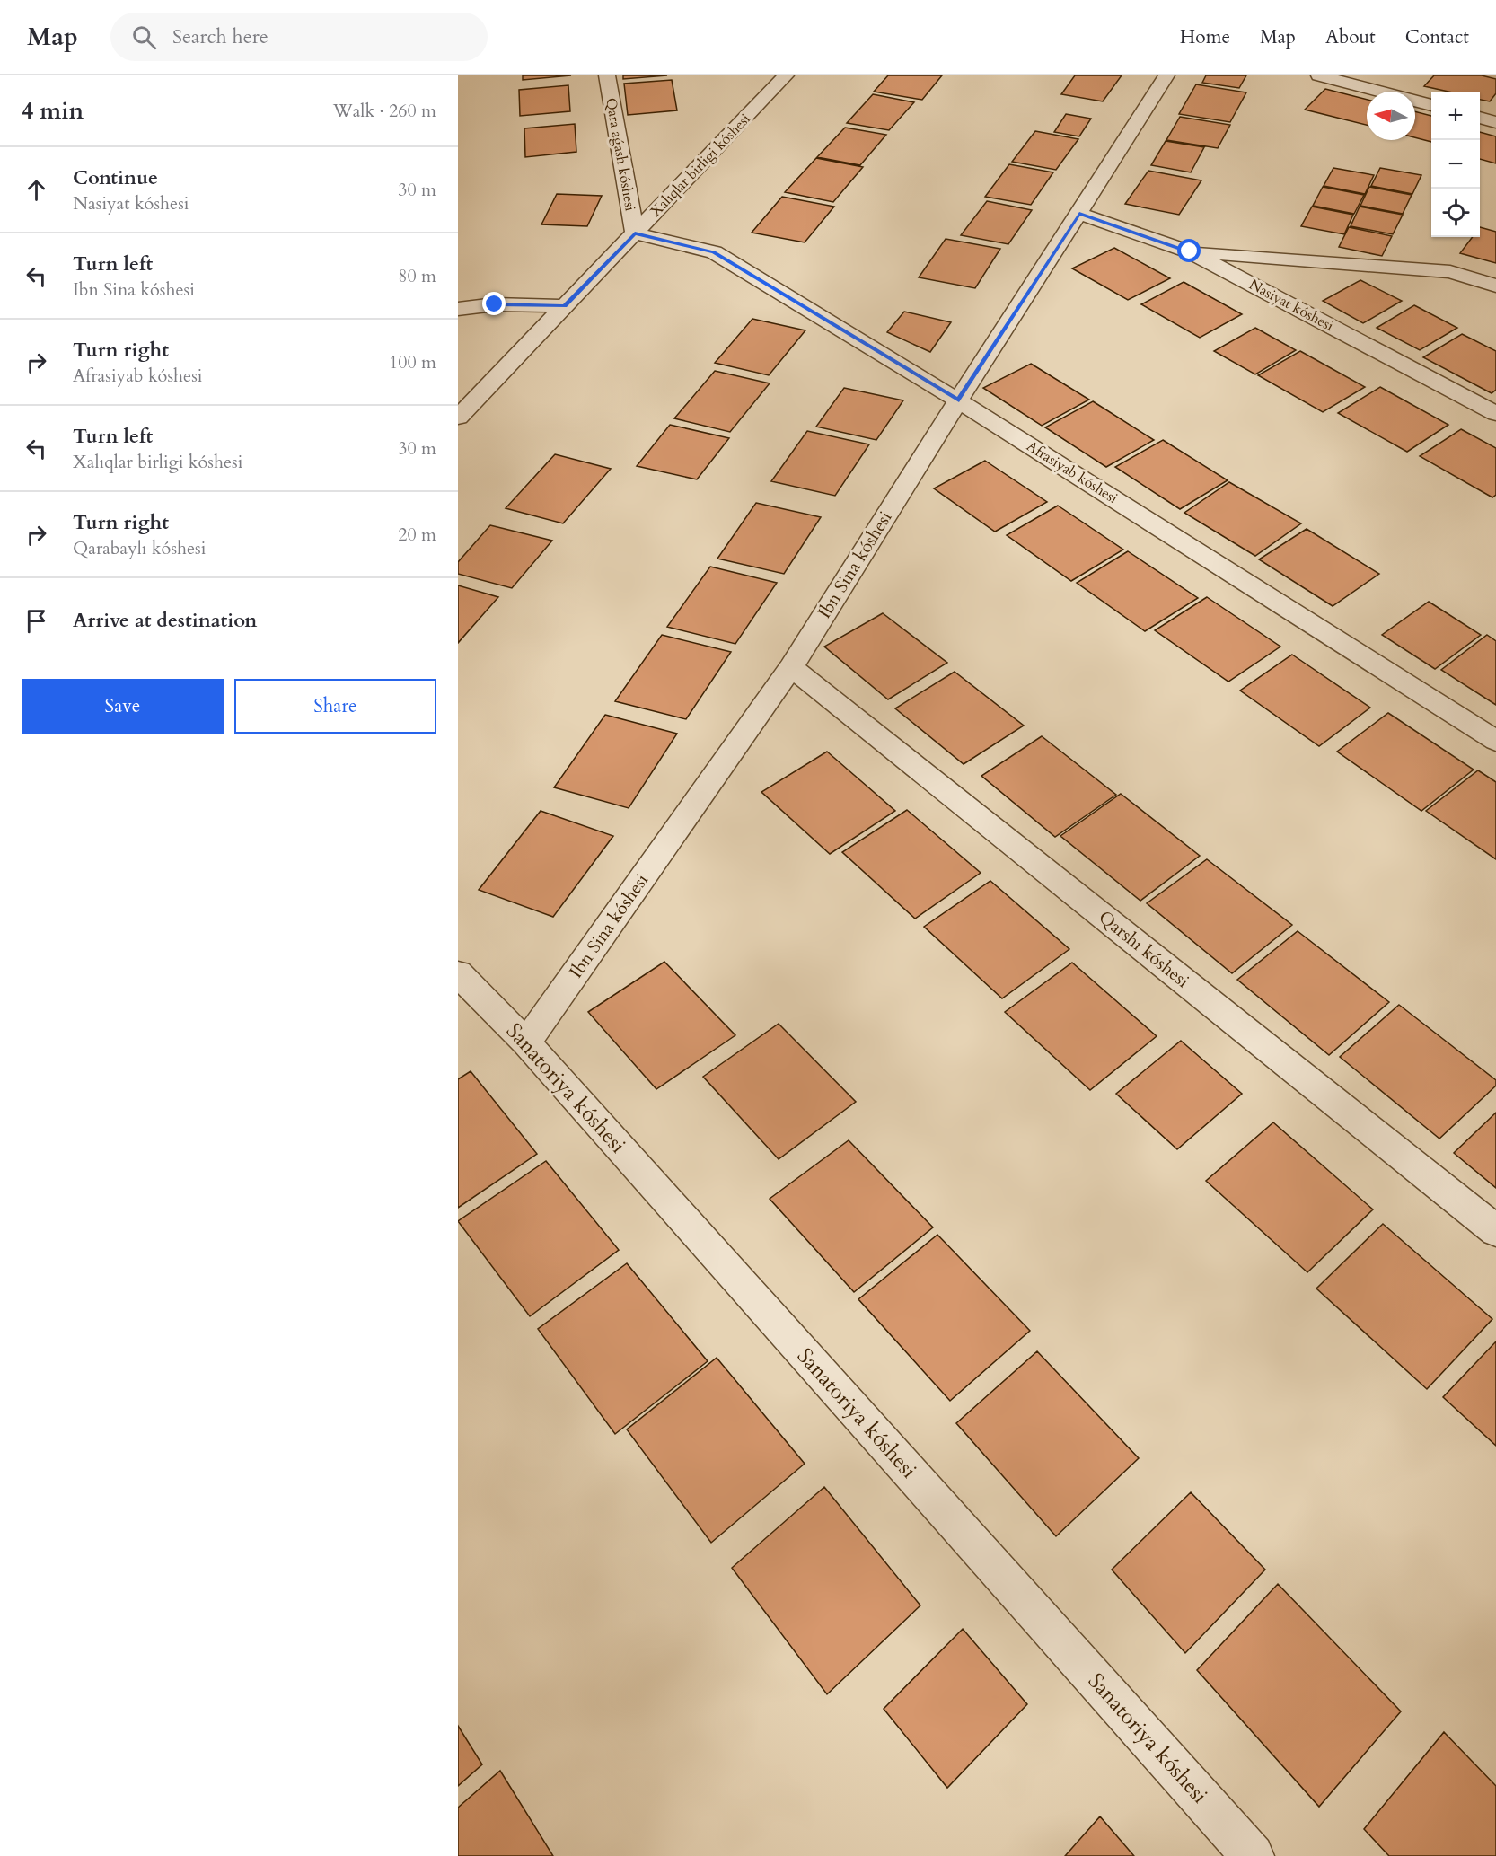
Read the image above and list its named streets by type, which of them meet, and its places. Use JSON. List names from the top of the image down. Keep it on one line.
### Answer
{"streets":{"street":["Qara aǵash kóshesi","Xalıqlar birligi kóshesi","Nasiyat kóshesi","Afrasiyab kóshesi","Ibn Sina kóshesi","Qarshı kóshesi","Sanatoriya kóshesi"]},"crossings":[["Qara aǵash kóshesi","Xalıqlar birligi kóshesi"],["Qara aǵash kóshesi","Afrasiyab kóshesi"],["Xalıqlar birligi kóshesi","Afrasiyab kóshesi"],["Nasiyat kóshesi","Ibn Sina kóshesi"],["Afrasiyab kóshesi","Ibn Sina kóshesi"],["Ibn Sina kóshesi","Qarshı kóshesi"],["Ibn Sina kóshesi","Sanatoriya kóshesi"]],"north":"left","page":{"header":"Map","search":"Search here","nav":["Home","Map","About","Contact"],"heading":["4 min","Walk · 260 m"],"map_buttons":["+","−"],"list":[["Continue","Nasiyat kóshesi","30 m"],["Turn left","Ibn Sina kóshesi","80 m"],["Turn right","Afrasiyab kóshesi","100 m"],["Turn left","Xalıqlar birligi kóshesi","30 m"],["Turn right","Qarabaylı kóshesi","20 m"],"Arrive at destination"],"buttons":["Save","Share"]}}
